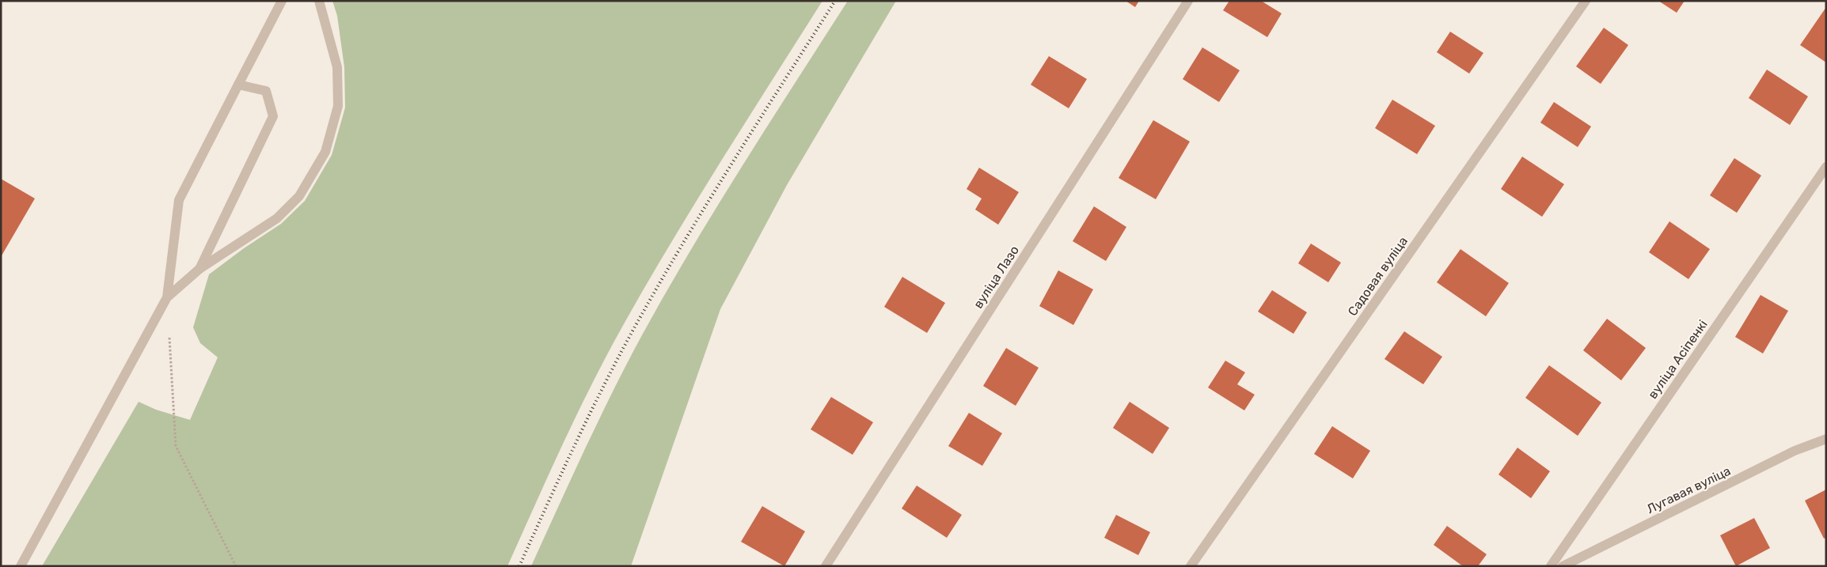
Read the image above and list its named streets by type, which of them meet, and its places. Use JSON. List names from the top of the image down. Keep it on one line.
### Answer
{"streets":{"street":["Садовая вуліца","вуліца Лазо","вуліца Асіпенкі","Лугавая вуліца"]}}
